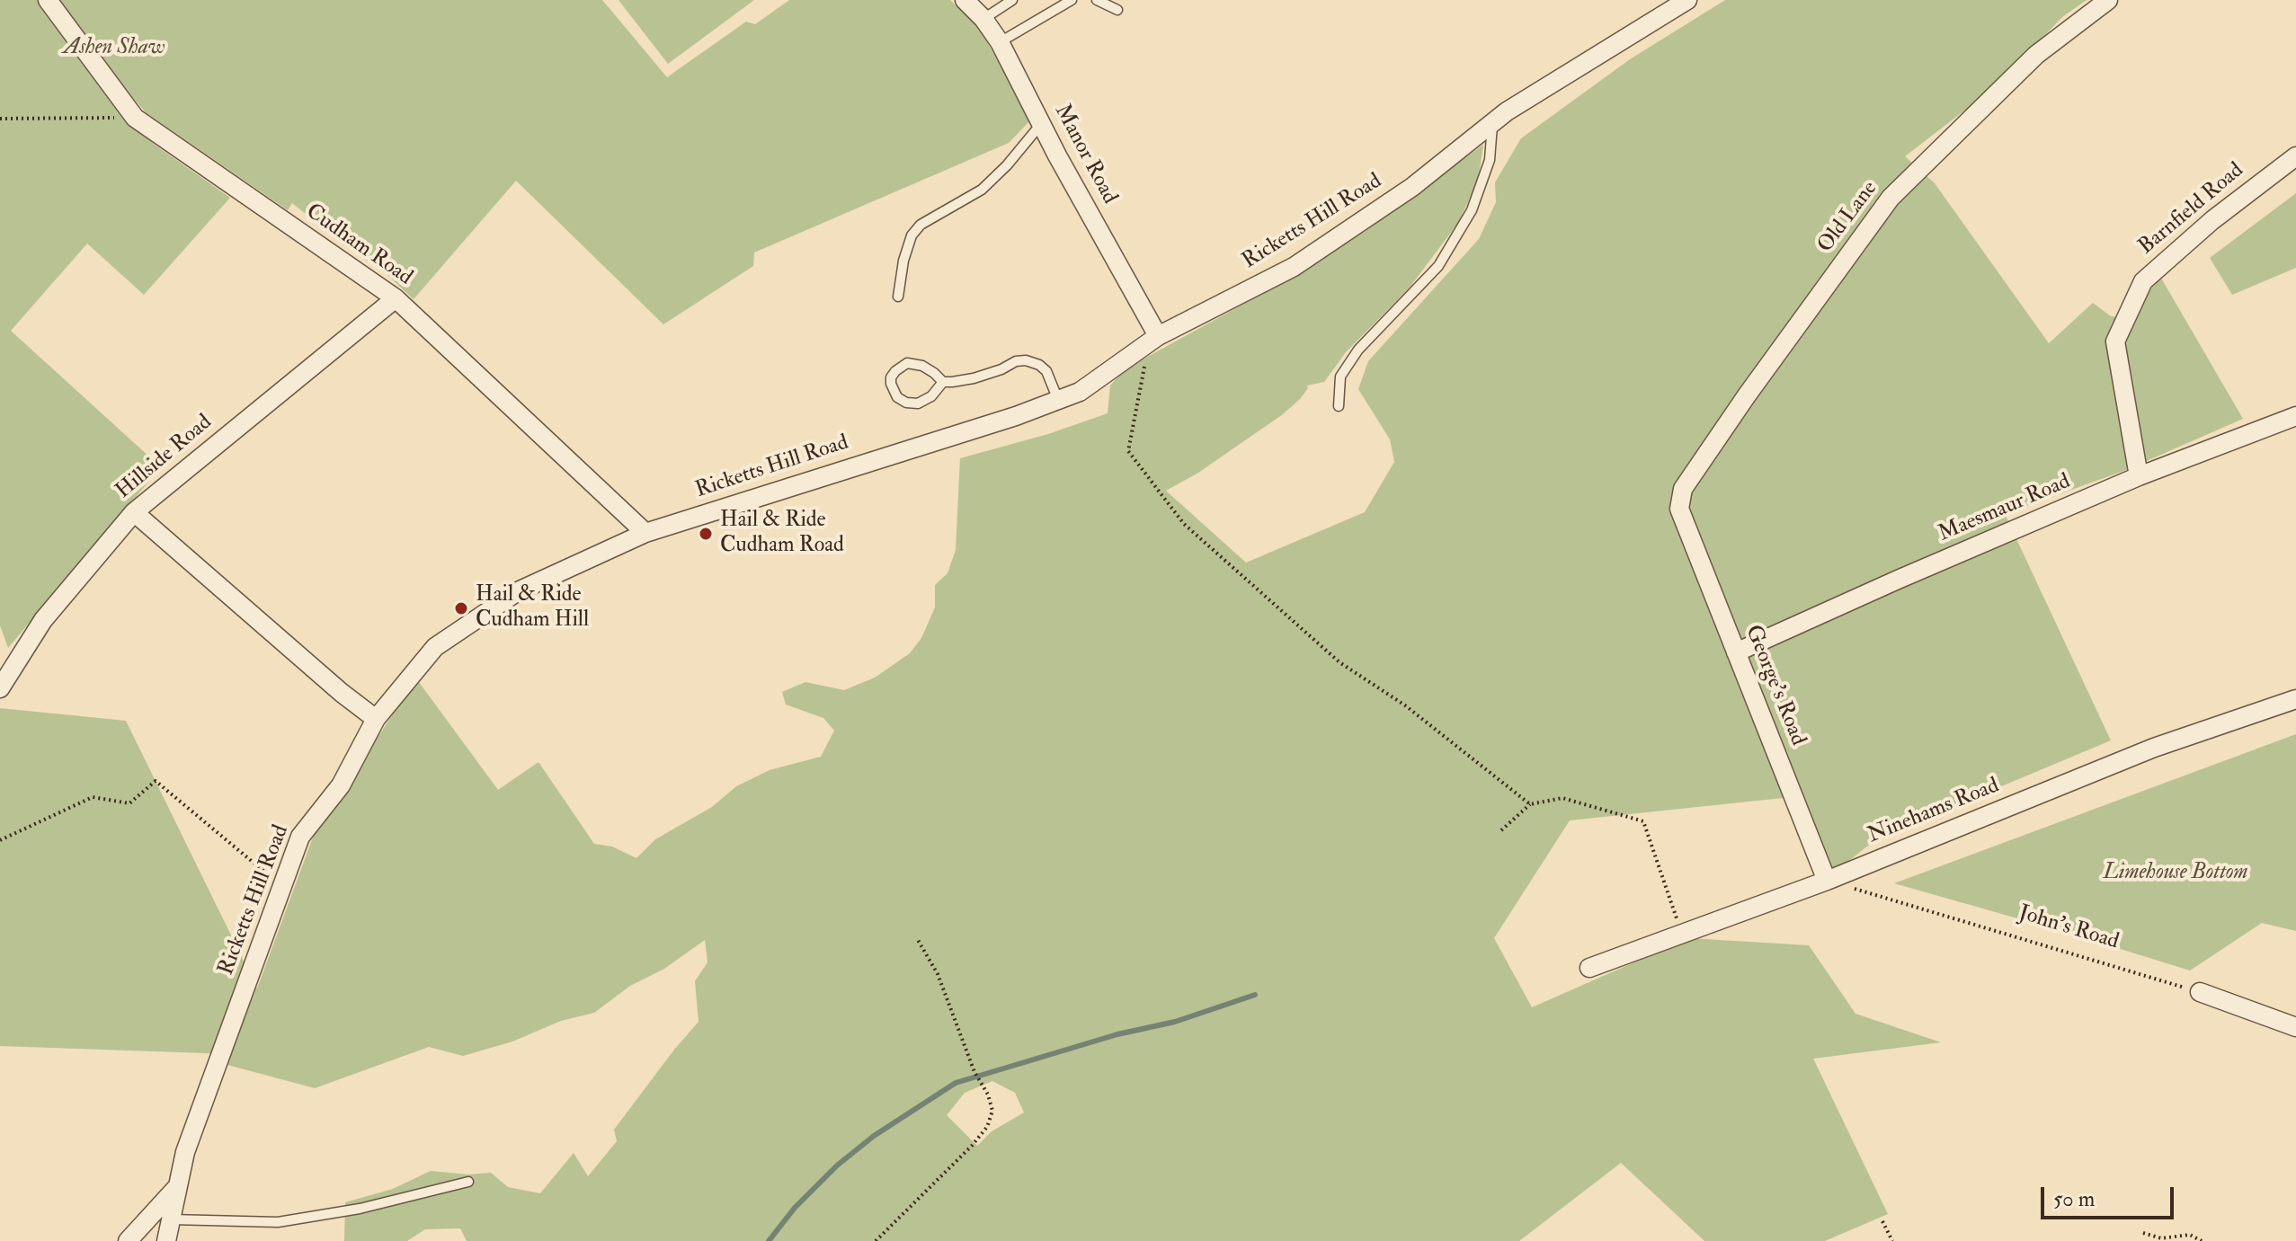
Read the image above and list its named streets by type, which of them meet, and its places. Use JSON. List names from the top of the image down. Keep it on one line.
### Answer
{"streets":{"street":["Manor Road","Barnfield Road","Old Lane","Ricketts Hill Road","Cudham Road","Hillside Road","Maesmaur Road","George's Road","Ninehams Road"],"path":["John's Road"]},"crossings":[["Manor Road","Ricketts Hill Road"],["Barnfield Road","Maesmaur Road"],["Old Lane","George's Road"],["Ricketts Hill Road","Cudham Road"],["Cudham Road","Hillside Road"],["Maesmaur Road","George's Road"],["George's Road","Ninehams Road"],["George's Road","John's Road"],["Ninehams Road","John's Road"]],"parks":["Ashen Shaw","Limehouse Bottom"],"places":["Hail & Ride Cudham Road","Hail & Ride Cudham Hill"],"scale_bar":"50 m"}
